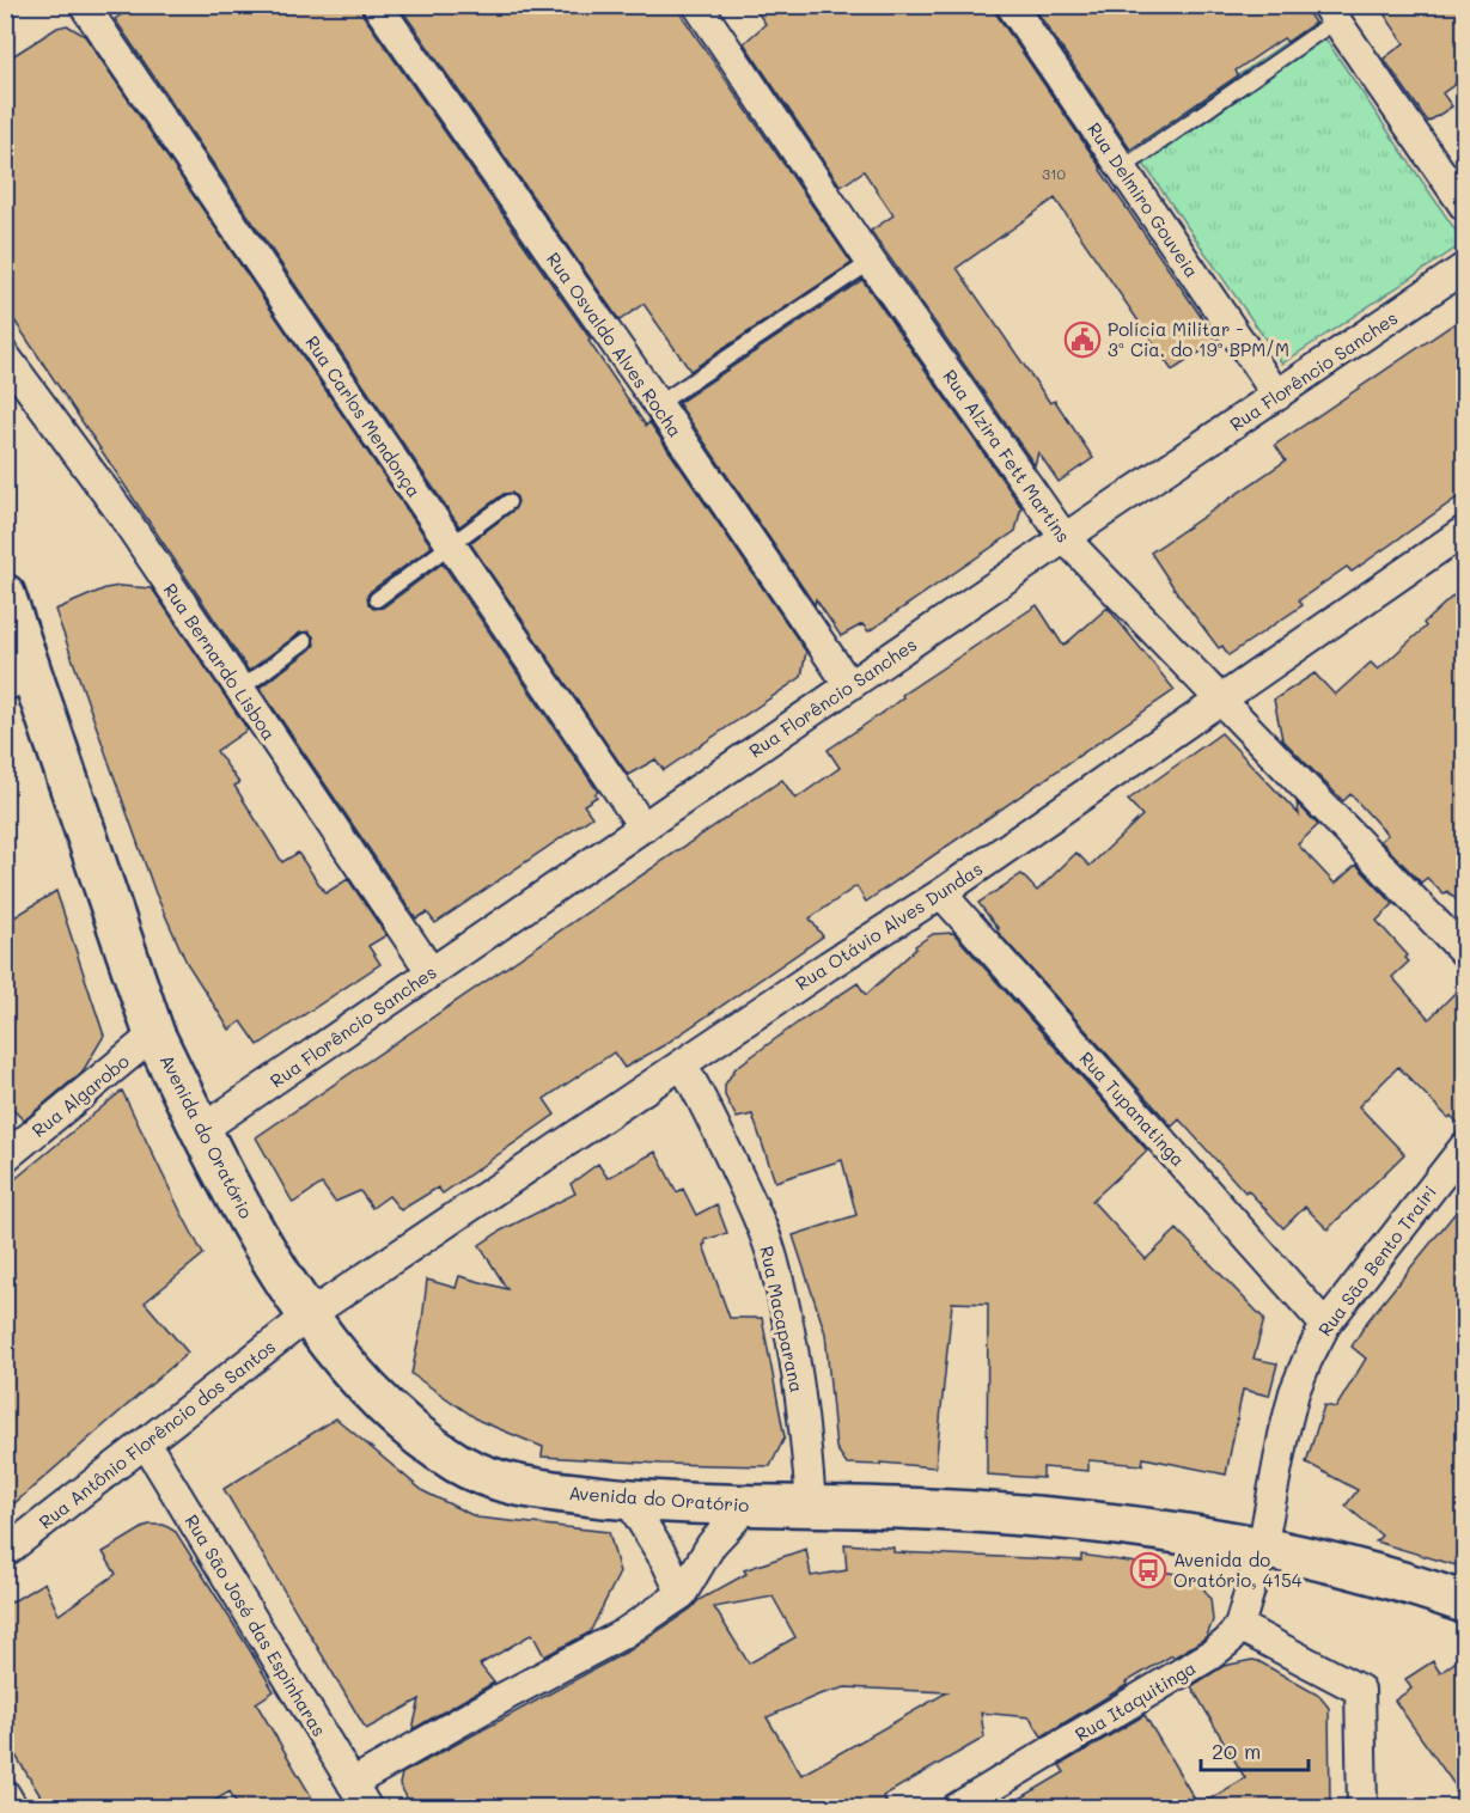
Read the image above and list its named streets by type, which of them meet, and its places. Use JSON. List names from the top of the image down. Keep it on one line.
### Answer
{"streets":{"main road":["Avenida do Oratório"],"street":["Rua Delmiro Gouveia","Rua Osvaldo Alves Rocha","Rua Florêncio Sanches","Rua Carlos Mendonça","Rua Alzira Fett Martins","Rua Bernardo Lisboa","Rua Otávio Alves Dundas","Rua Algarobo","Rua Tupanatinga","Rua São Bento Trairi","Rua Macaparana","Rua Antônio Florêncio dos Santos","Rua São José das Espinharas","Rua Itaquitinga"]},"crossings":[["Rua Delmiro Gouveia","Rua Florêncio Sanches"],["Rua Osvaldo Alves Rocha","Rua Florêncio Sanches"],["Rua Florêncio Sanches","Rua Carlos Mendonça"],["Rua Florêncio Sanches","Rua Alzira Fett Martins"],["Rua Florêncio Sanches","Rua Bernardo Lisboa"],["Rua Florêncio Sanches","Avenida do Oratório"],["Rua Alzira Fett Martins","Rua Otávio Alves Dundas"],["Rua Otávio Alves Dundas","Rua Tupanatinga"],["Rua Otávio Alves Dundas","Avenida do Oratório"],["Rua Otávio Alves Dundas","Rua Macaparana"],["Rua Otávio Alves Dundas","Rua Antônio Florêncio dos Santos"],["Rua Algarobo","Avenida do Oratório"],["Rua Tupanatinga","Rua São Bento Trairi"],["Avenida do Oratório","Rua São Bento Trairi"],["Avenida do Oratório","Rua Macaparana"],["Avenida do Oratório","Rua Antônio Florêncio dos Santos"],["Avenida do Oratório","Rua Itaquitinga"],["Rua São Bento Trairi","Rua Itaquitinga"],["Rua Antônio Florêncio dos Santos","Rua São José das Espinharas"]],"places":{"public building":["Polícia Militar - 3ª Cia. do 19º BPM/M"],"bus stop":["Avenida do Oratório, 4154"]},"house_numbers":["310"],"scale_bar":"20 m"}
